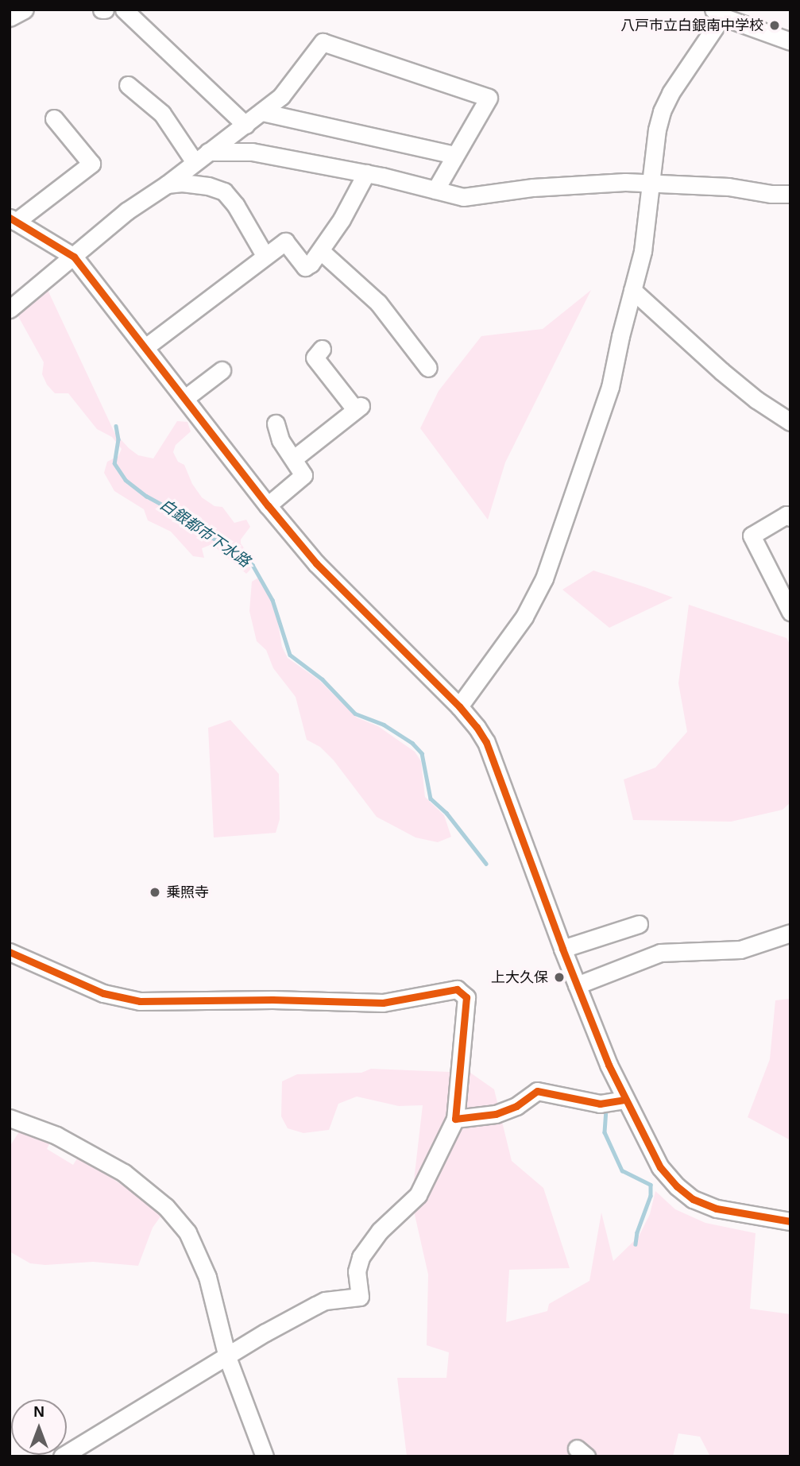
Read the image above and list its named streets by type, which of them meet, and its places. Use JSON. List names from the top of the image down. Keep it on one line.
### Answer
{"water":["白銀都市下水路"],"places":["八戸市立白銀南中学校","乗照寺","上大久保"],"north":"top"}
